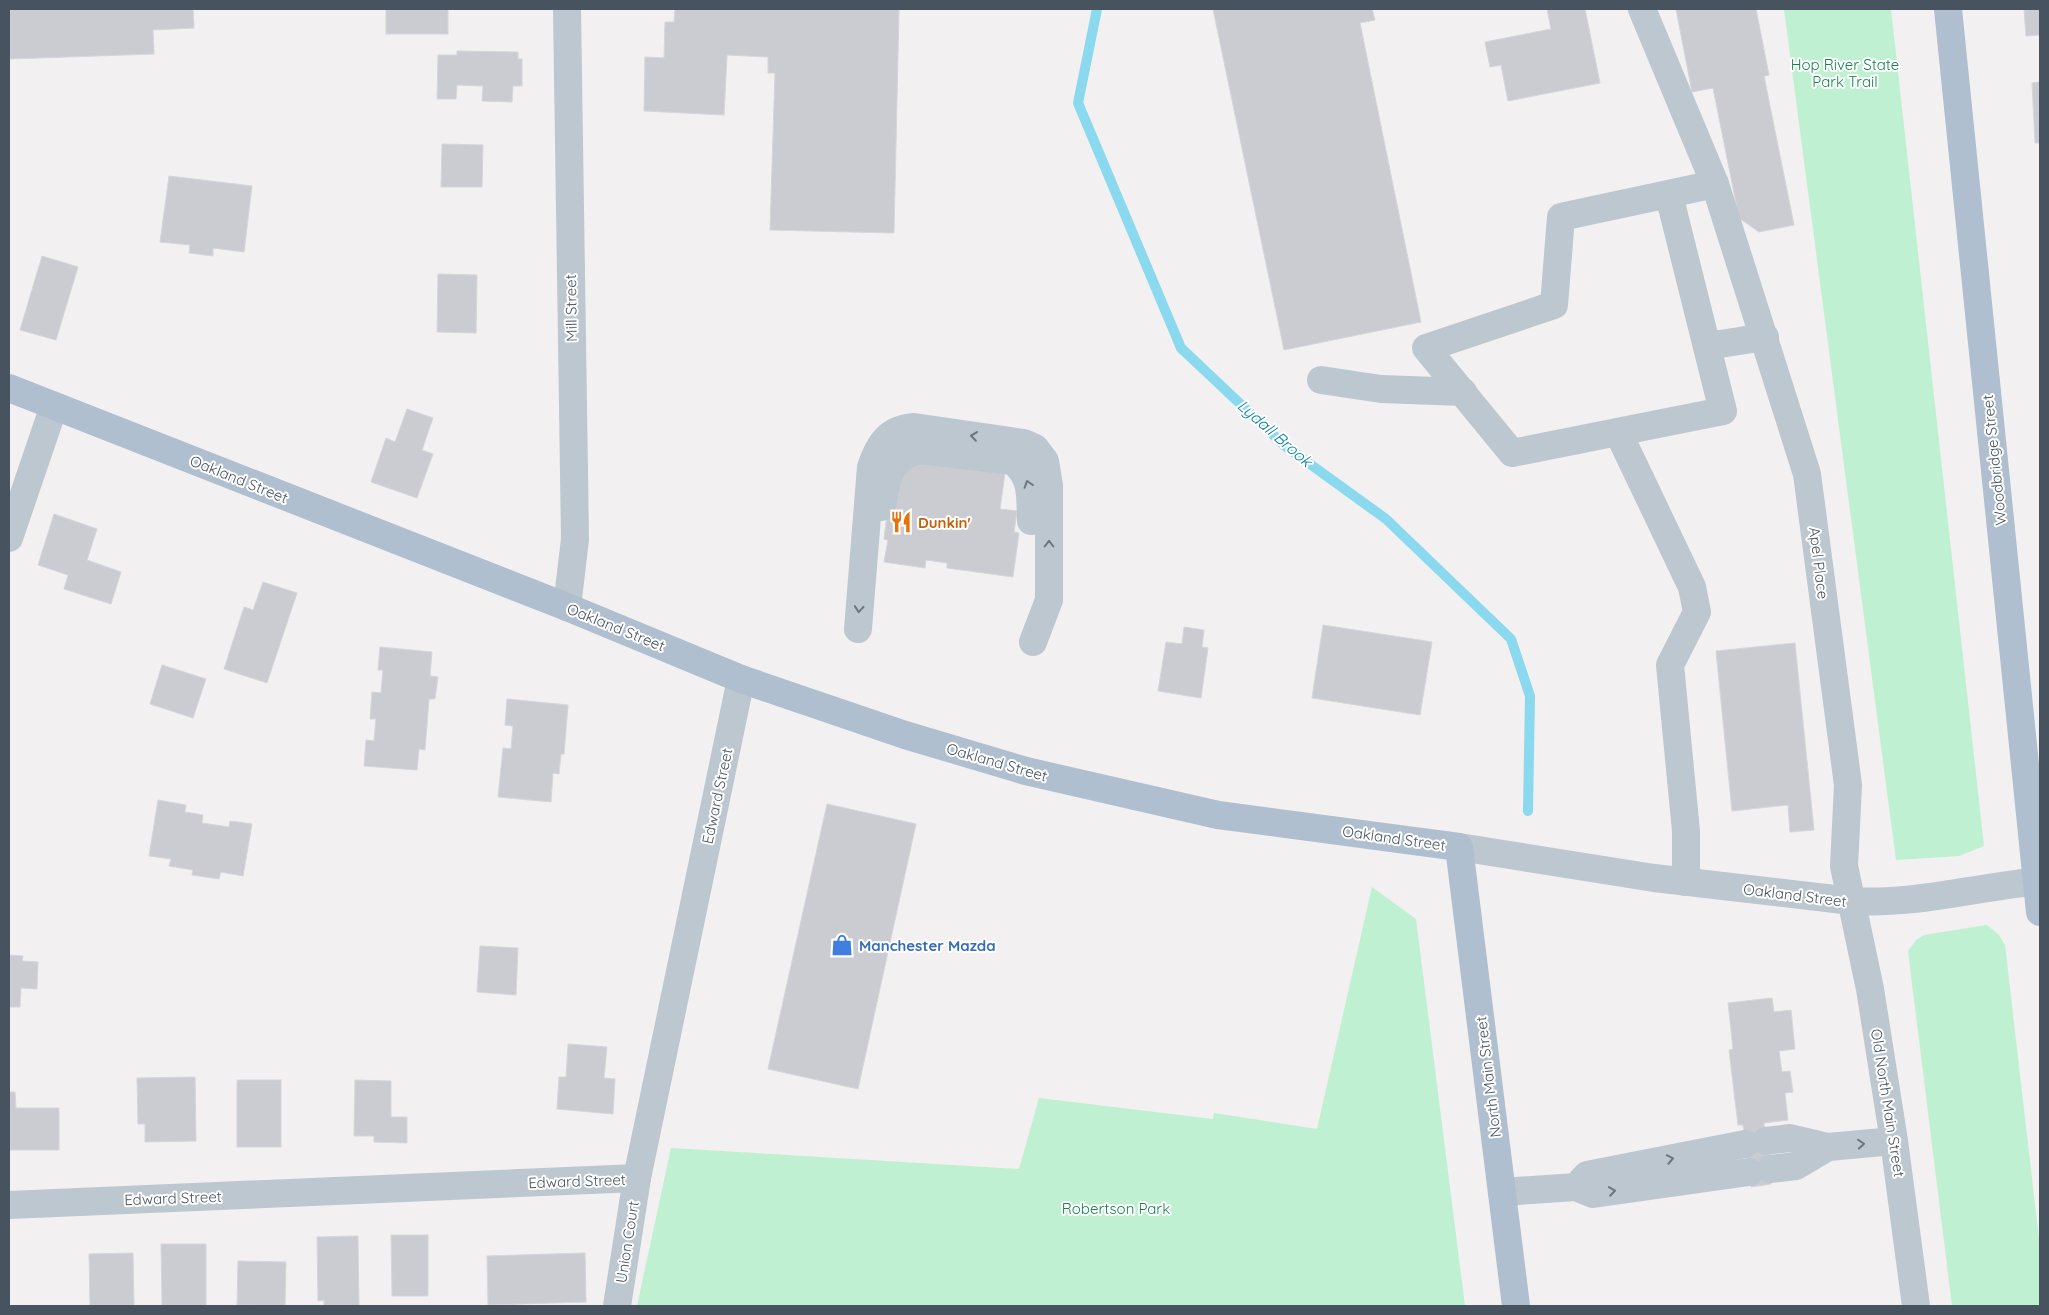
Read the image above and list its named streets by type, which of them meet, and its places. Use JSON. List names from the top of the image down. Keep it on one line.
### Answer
{"streets":{"main road":["Woodbridge Street","Oakland Street","North Main Street"],"street":["Mill Street","Apel Place","Edward Street","Old North Main Street","Union Court"]},"crossings":[["Mill Street","Oakland Street"],["Woodbridge Street","Oakland Street"],["Oakland Street","Apel Place"],["Oakland Street","Edward Street"],["Oakland Street","North Main Street"],["Oakland Street","Old North Main Street"],["Apel Place","Old North Main Street"],["Edward Street","Union Court"]],"water":["Lydall Brook"],"parks":["Hop River State Park Trail","Robertson Park"],"places":{"restaurant":["Dunkin'"],"shop":["Manchester Mazda"]}}
